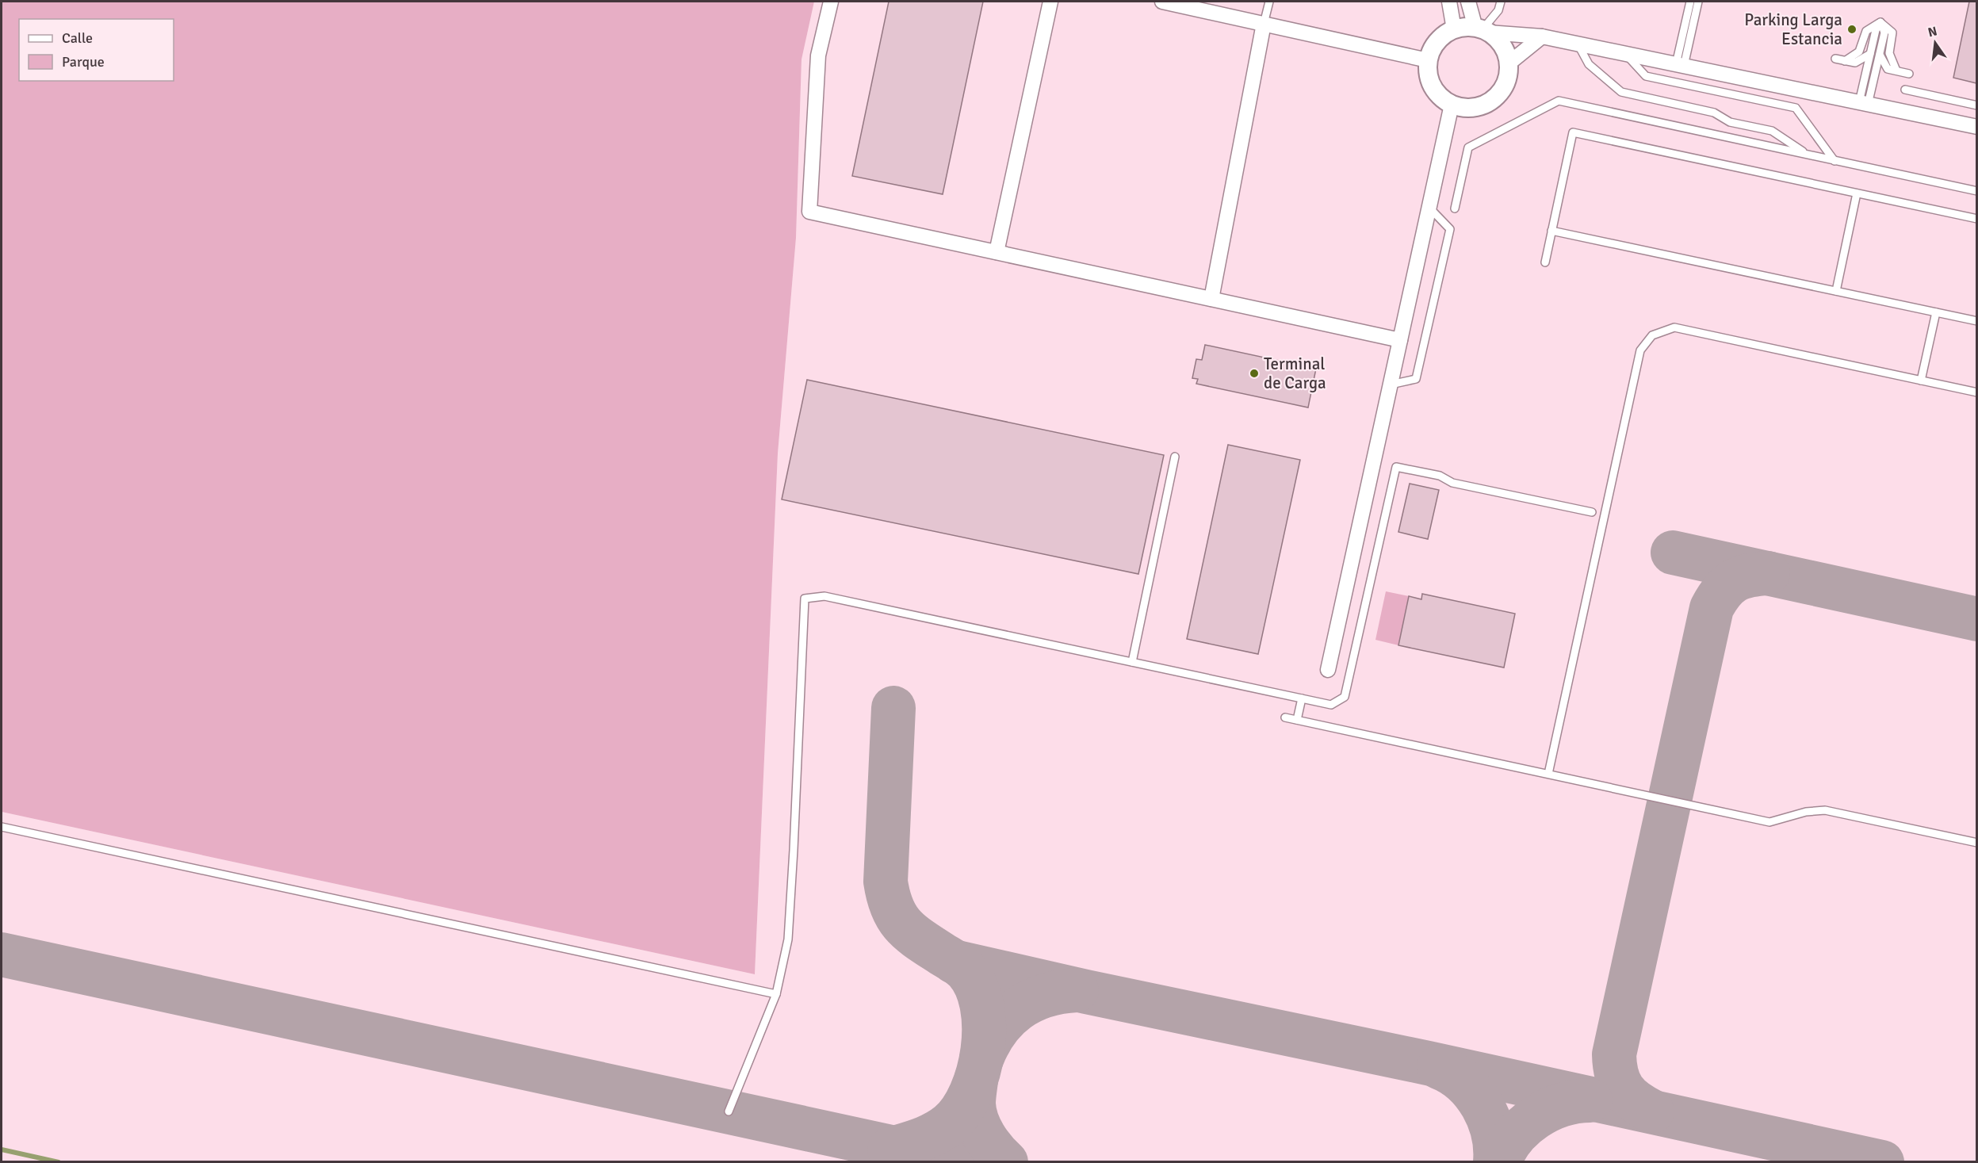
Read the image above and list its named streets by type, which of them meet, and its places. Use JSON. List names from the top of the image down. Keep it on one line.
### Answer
{"places":["Parking Larga Estancia","Terminal de Carga"],"legend":["Calle","Parque"],"north":"top"}
